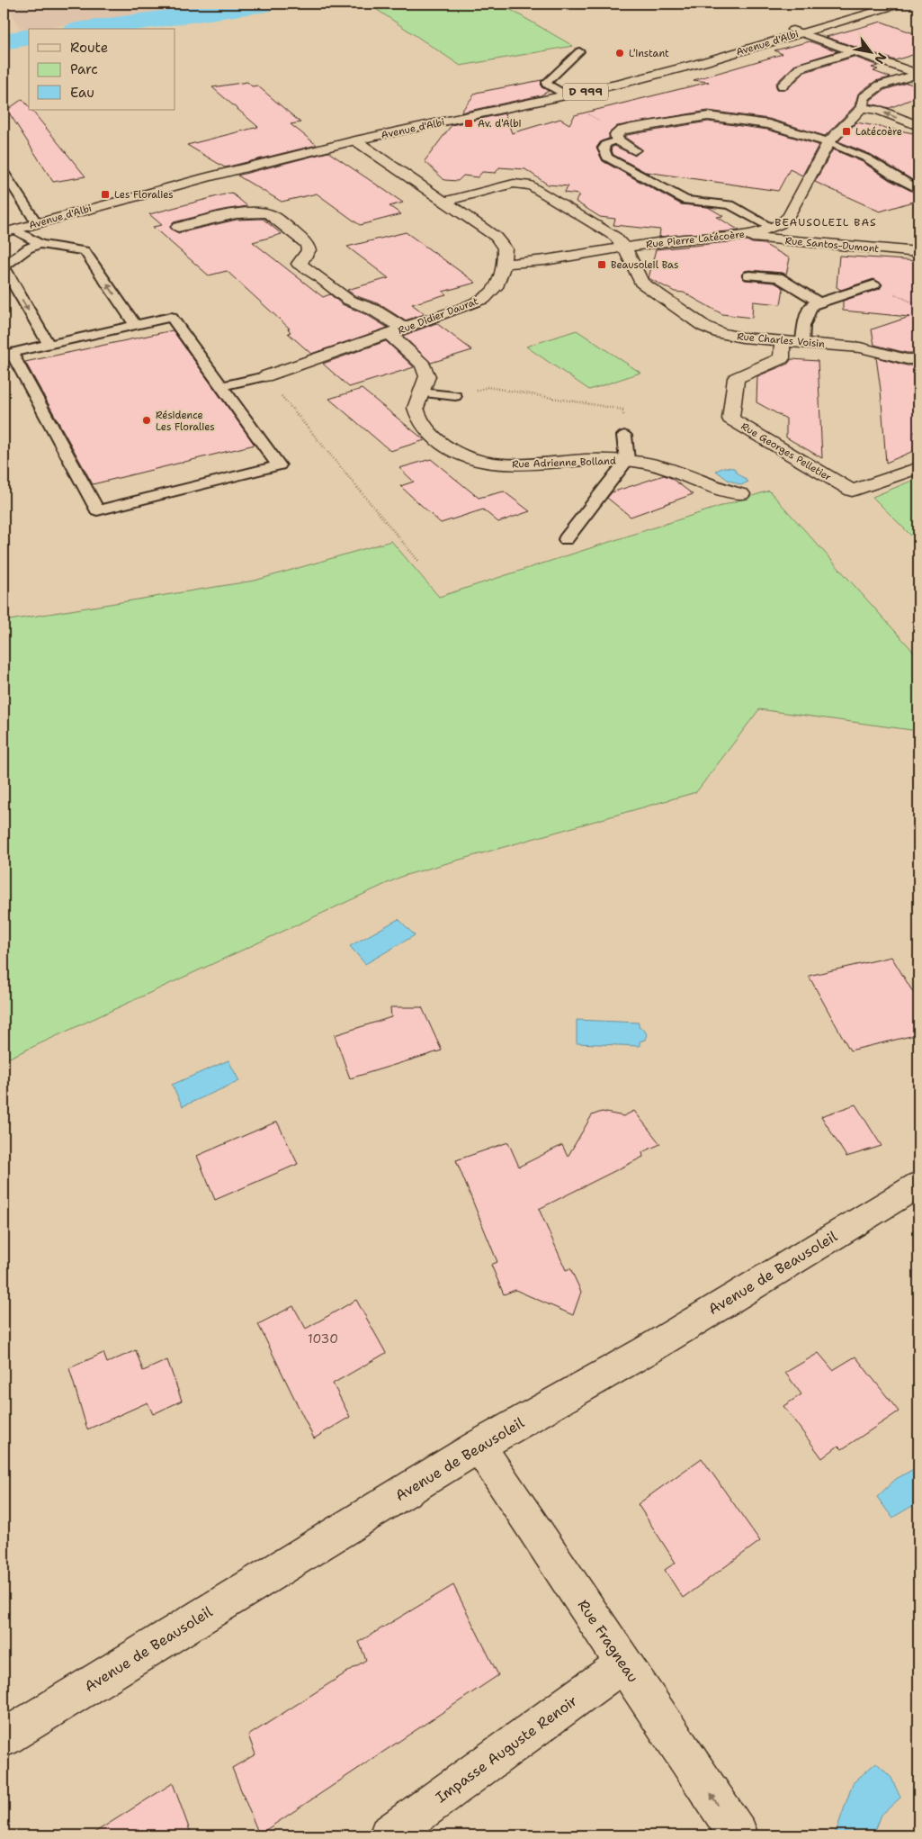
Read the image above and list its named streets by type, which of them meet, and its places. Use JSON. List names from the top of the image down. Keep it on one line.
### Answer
{"streets":{"street":["Avenue d'Albi","D 999","Rue Pierre Latécoère","Rue Santos-Dumont","Rue Didier Daurat","Rue Charles Voisin","Rue Georges Pelletier","Rue Adrienne Bolland","Avenue de Beausoleil","Rue Fragneau","Impasse Auguste Renoir"]},"crossings":[["Rue Pierre Latécoère","Rue Santos-Dumont"],["Rue Pierre Latécoère","Rue Didier Daurat"],["Rue Pierre Latécoère","Rue Charles Voisin"],["Rue Didier Daurat","Rue Adrienne Bolland"],["Rue Charles Voisin","Rue Georges Pelletier"],["Avenue de Beausoleil","Rue Fragneau"],["Rue Fragneau","Impasse Auguste Renoir"]],"one_way":["Rue Fragneau"],"districts":["BEAUSOLEIL BAS"],"places":{"other":["L'instant","Résidence Les Floralies"],"transit":["Av. d'Albi","Latécoère","Les Floralies","Beausoleil Bas"]},"house_numbers":["1030"],"legend":["Route","Parc","Eau"],"north":"bottom right"}
